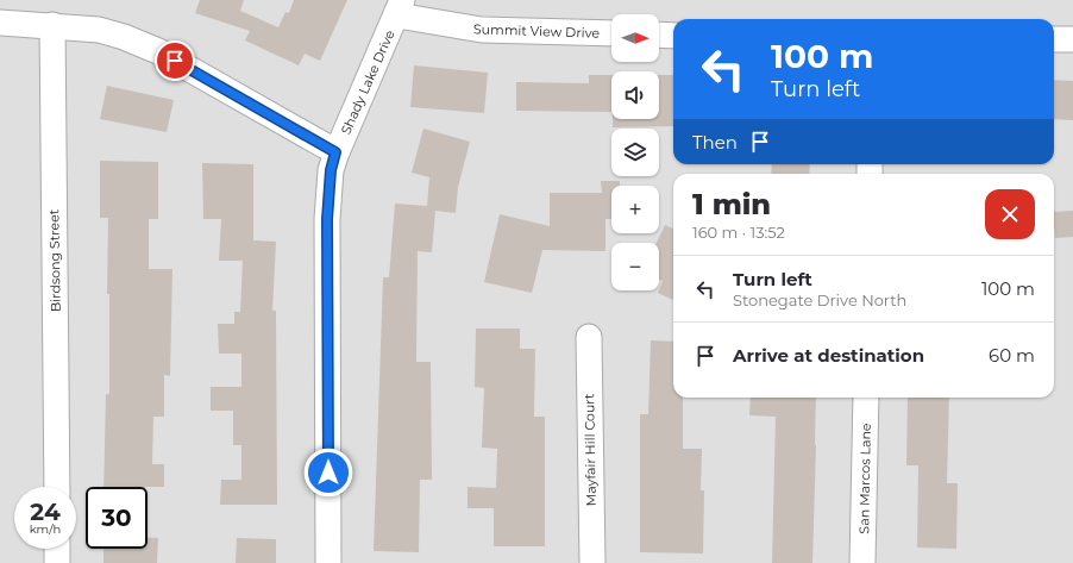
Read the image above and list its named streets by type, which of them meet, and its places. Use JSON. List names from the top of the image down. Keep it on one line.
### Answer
{"streets":{"street":["Summit View Drive","Shady Lake Drive","Birdsong Street","Mayfair Hill Court","San Marcos Lane"]},"crossings":[["Summit View Drive","Shady Lake Drive"]],"north":"right","page":{"map_buttons":["+","−"],"turn":["100 m","Turn left"],"then":"Then","heading":["1 min","160 m · 13:52"],"list":[{"name":"Turn left","note":"Stonegate Drive North","value":"100 m"},{"name":"Arrive at destination","value":"60 m"}],"speed":"24 km/h","limit":"30"}}
